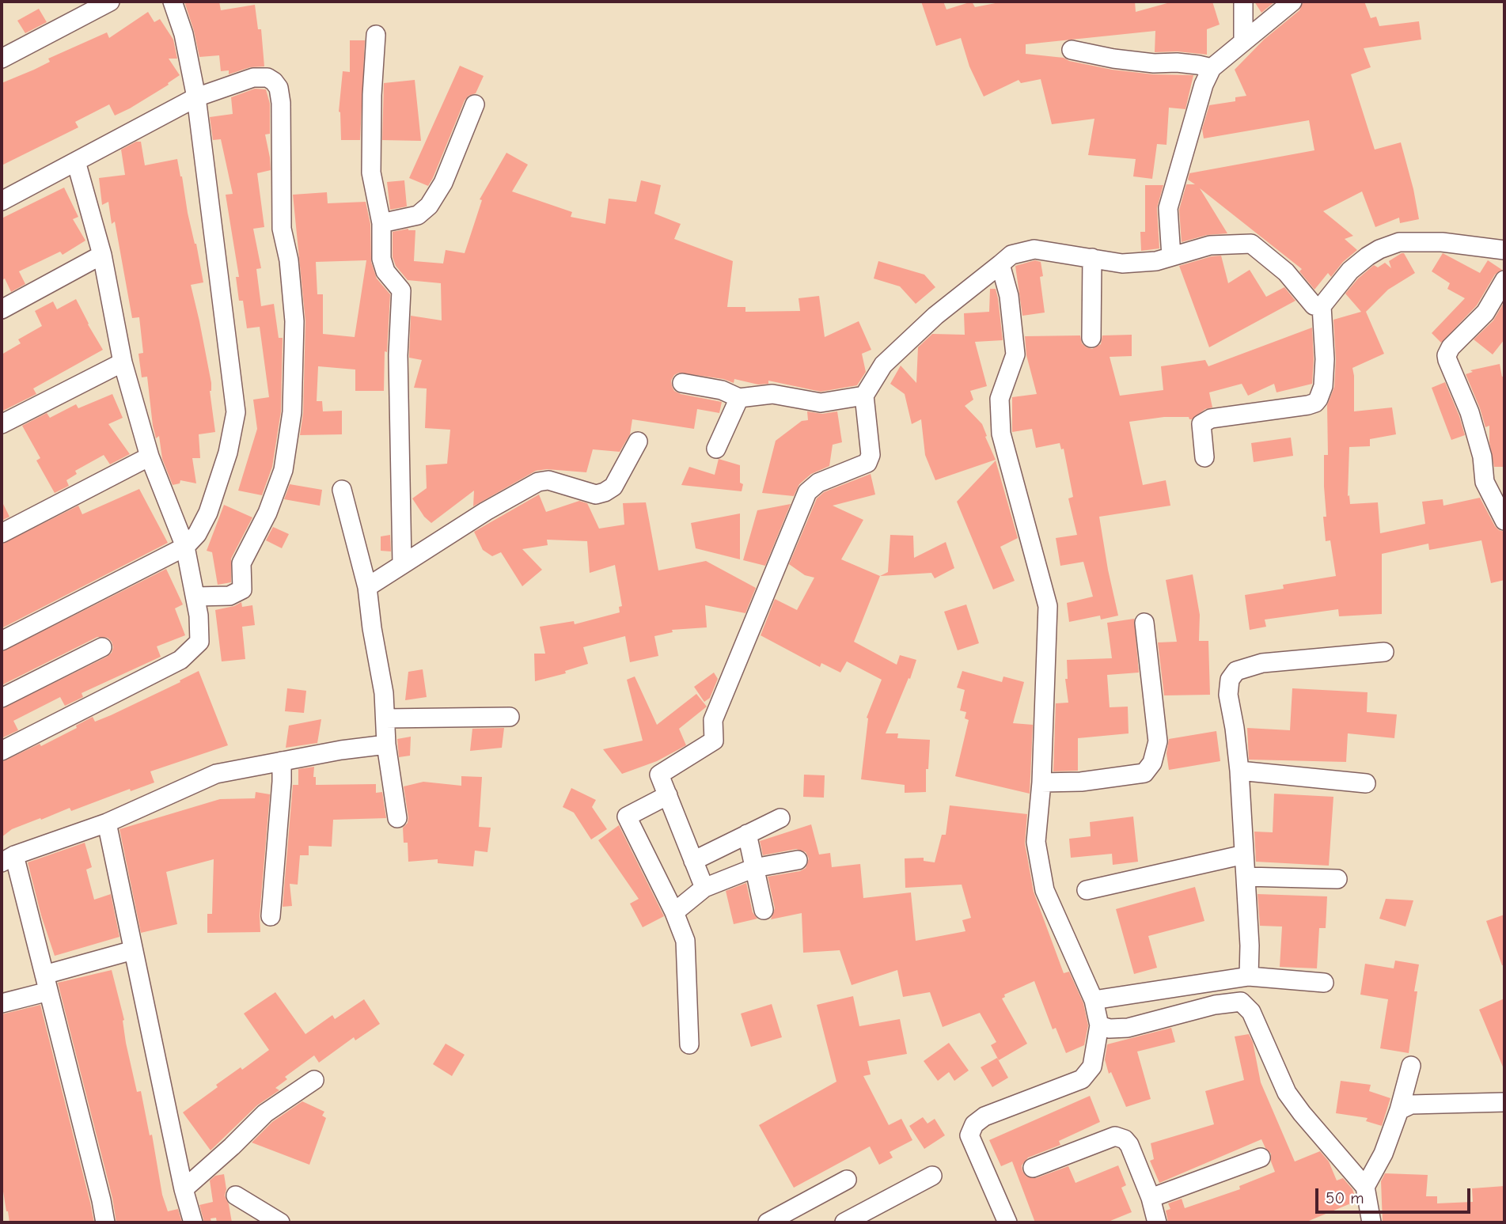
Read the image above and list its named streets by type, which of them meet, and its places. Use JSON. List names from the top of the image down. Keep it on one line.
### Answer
{"scale_bar":"50 m"}
